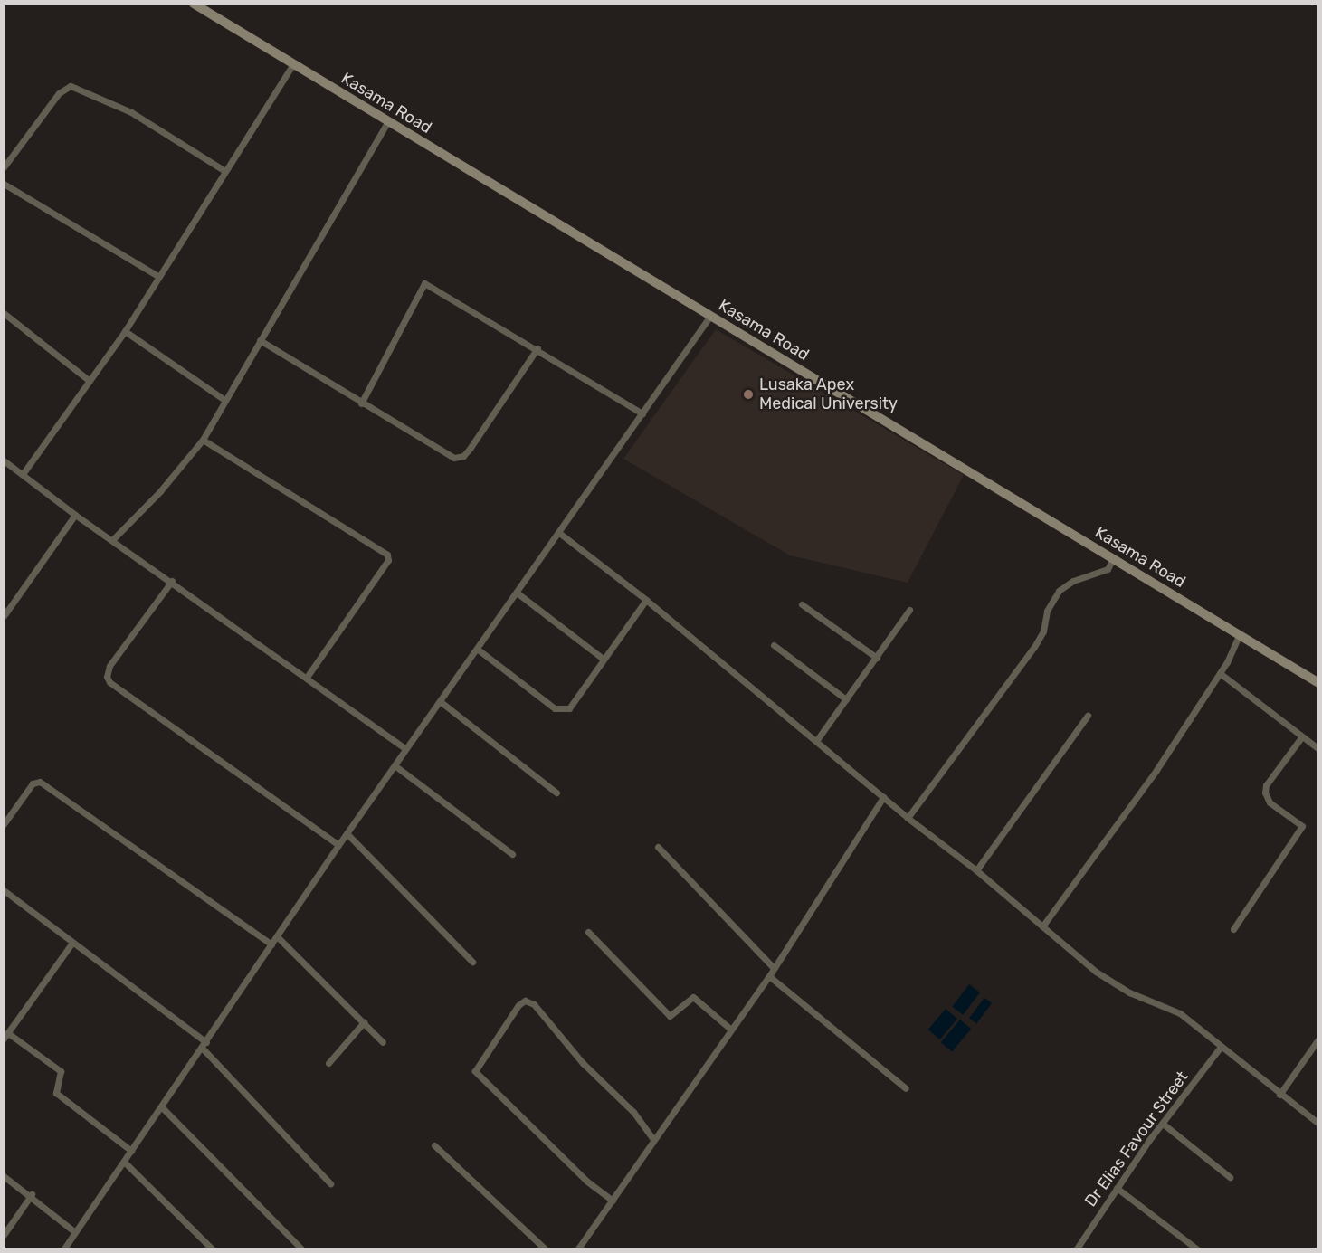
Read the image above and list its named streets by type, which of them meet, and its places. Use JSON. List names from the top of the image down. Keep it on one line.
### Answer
{"streets":{"street":["Kasama Road","Dr Elias Favour Street"]},"places":["Lusaka Apex Medical University"]}
